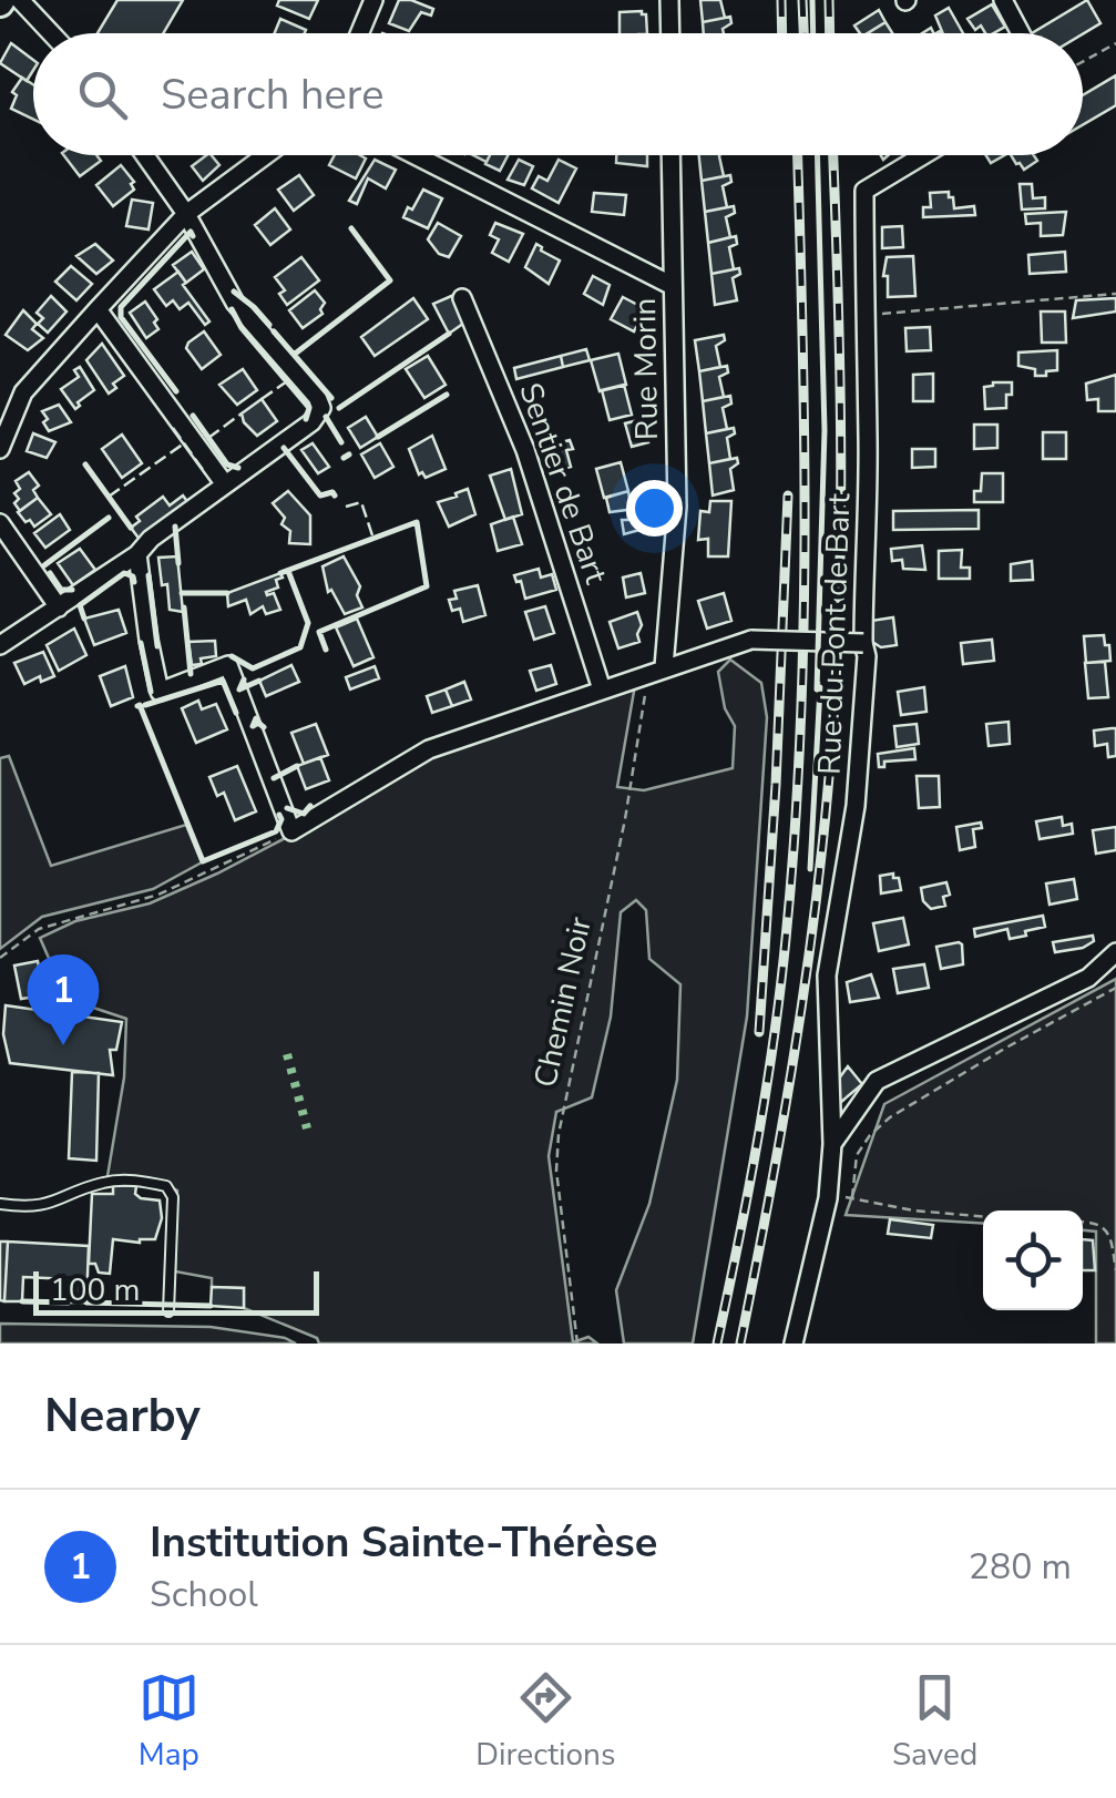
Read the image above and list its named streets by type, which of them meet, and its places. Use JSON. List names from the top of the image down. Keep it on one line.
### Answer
{"streets":{"street":["Rue Morin","Sentier de Bart","Rue du Pont de Bart"],"path":["Chemin Noir"]},"crossings":[["Rue Morin","Chemin Noir"]],"scale_bar":"100 m","page":{"search":"Search here","pins":"1","scale":"100 m","heading":"Nearby","list":[{"mark":"1","name":"Institution Sainte-Thérèse","note":"School","value":"280 m"}],"nav":["Map","Directions","Saved"]}}
